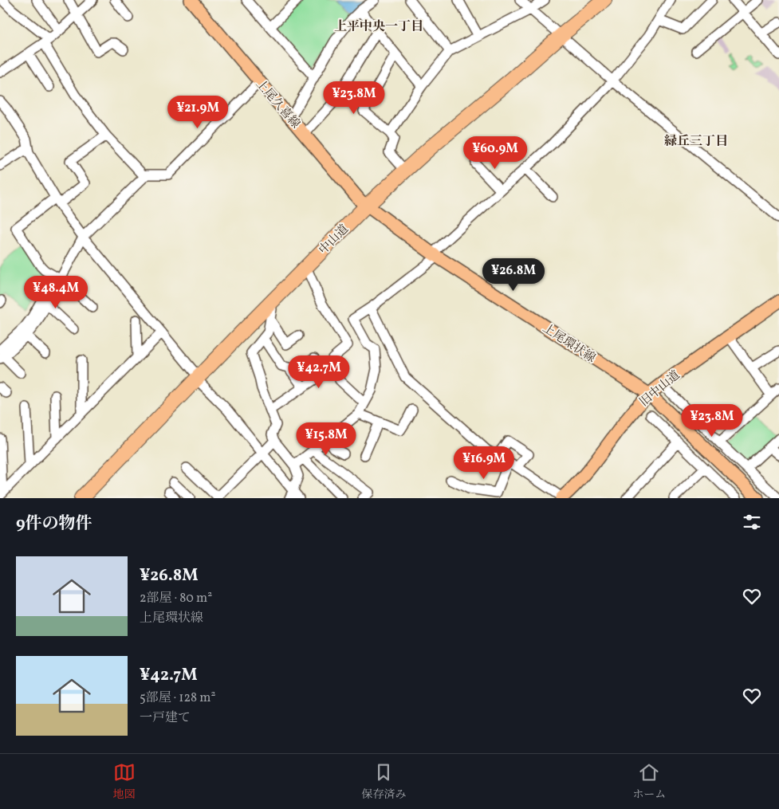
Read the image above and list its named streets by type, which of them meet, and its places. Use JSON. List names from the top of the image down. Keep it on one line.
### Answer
{"streets":{"highway":["中山道"],"main road":["上尾久喜線","上尾環状線","旧中山道"]},"crossings":[["上尾久喜線","中山道"],["上尾久喜線","上尾環状線"],["中山道","上尾環状線"],["上尾環状線","旧中山道"]],"districts":["上平中央一丁目","緑丘三丁目"],"page":{"price":["¥23.8M","¥21.9M","¥60.9M","¥26.8M","¥48.4M","¥42.7M","¥23.8M","¥15.8M","¥16.9M"],"heading":"9件の物件","list":[{"name":"¥26.8M","note":"2部屋 · 80 m² · 上尾環状線"},{"name":"¥42.7M","note":"5部屋 · 128 m² · 一戸建て"}],"tabs":["地図","保存済み","ホーム"]}}
